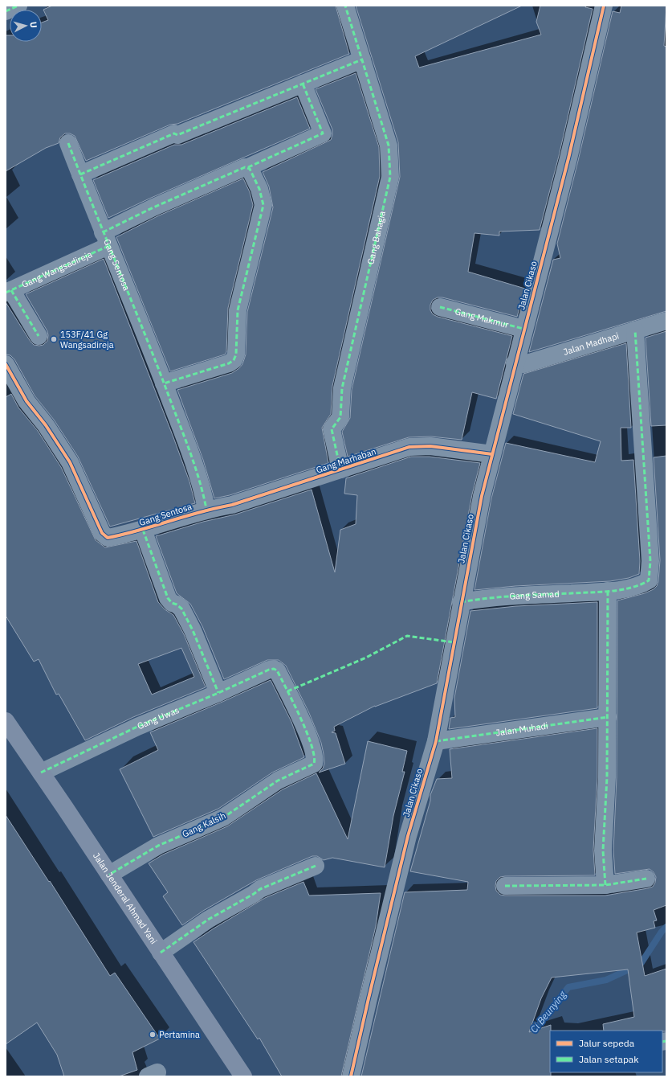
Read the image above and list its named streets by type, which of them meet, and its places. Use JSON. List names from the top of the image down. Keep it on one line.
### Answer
{"streets":{"main road":["Jalan Jenderal Ahmad Yani"],"street":["Gang Bahagia","Gang Sentosa","Gang Wangsadireja","Jalan Cikaso","Gang Makmur","Jalan Madhapi","Gang Marhaban","Gang Samad","Gang Uwas","Jalan Muhadi","Gang Kalsih"]},"crossings":[["Gang Bahagia","Gang Marhaban"],["Gang Sentosa","Gang Wangsadireja"],["Gang Sentosa","Gang Marhaban"],["Jalan Cikaso","Gang Makmur"],["Jalan Cikaso","Jalan Madhapi"],["Jalan Cikaso","Gang Marhaban"],["Jalan Cikaso","Gang Samad"],["Jalan Cikaso","Jalan Muhadi"],["Jalan Madhapi","Gang Samad"],["Gang Uwas","Gang Kalsih"],["Gang Uwas","Jalan Jenderal Ahmad Yani"],["Gang Kalsih","Jalan Jenderal Ahmad Yani"]],"water":["Ci Beunying"],"places":["153F/41 Gg Wangsadireja","Pertamina"],"legend":["Jalur sepeda","Jalan setapak"],"north":"right"}
